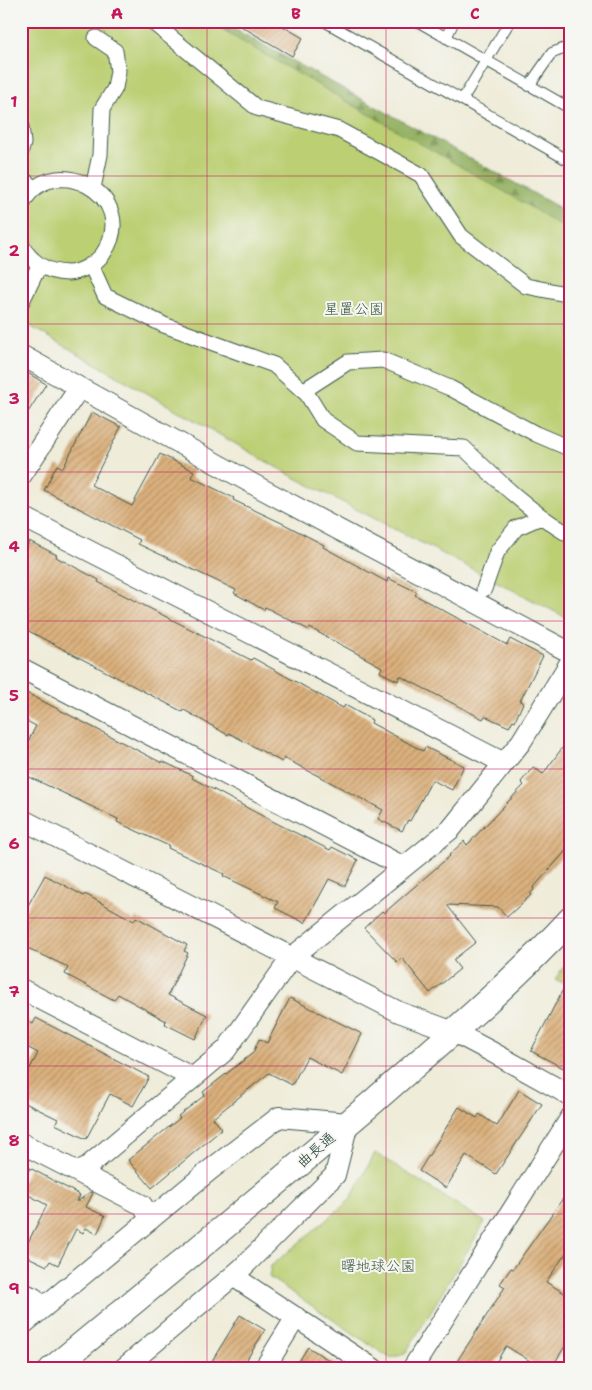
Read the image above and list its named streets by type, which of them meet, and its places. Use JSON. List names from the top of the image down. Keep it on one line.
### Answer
{"streets":{"street":["曲長通"]},"parks":["星置公園","曙地球公園"],"grid":{"columns":["A","B","C"],"rows":["1","2","3","4","5","6","7","8","9"]}}
